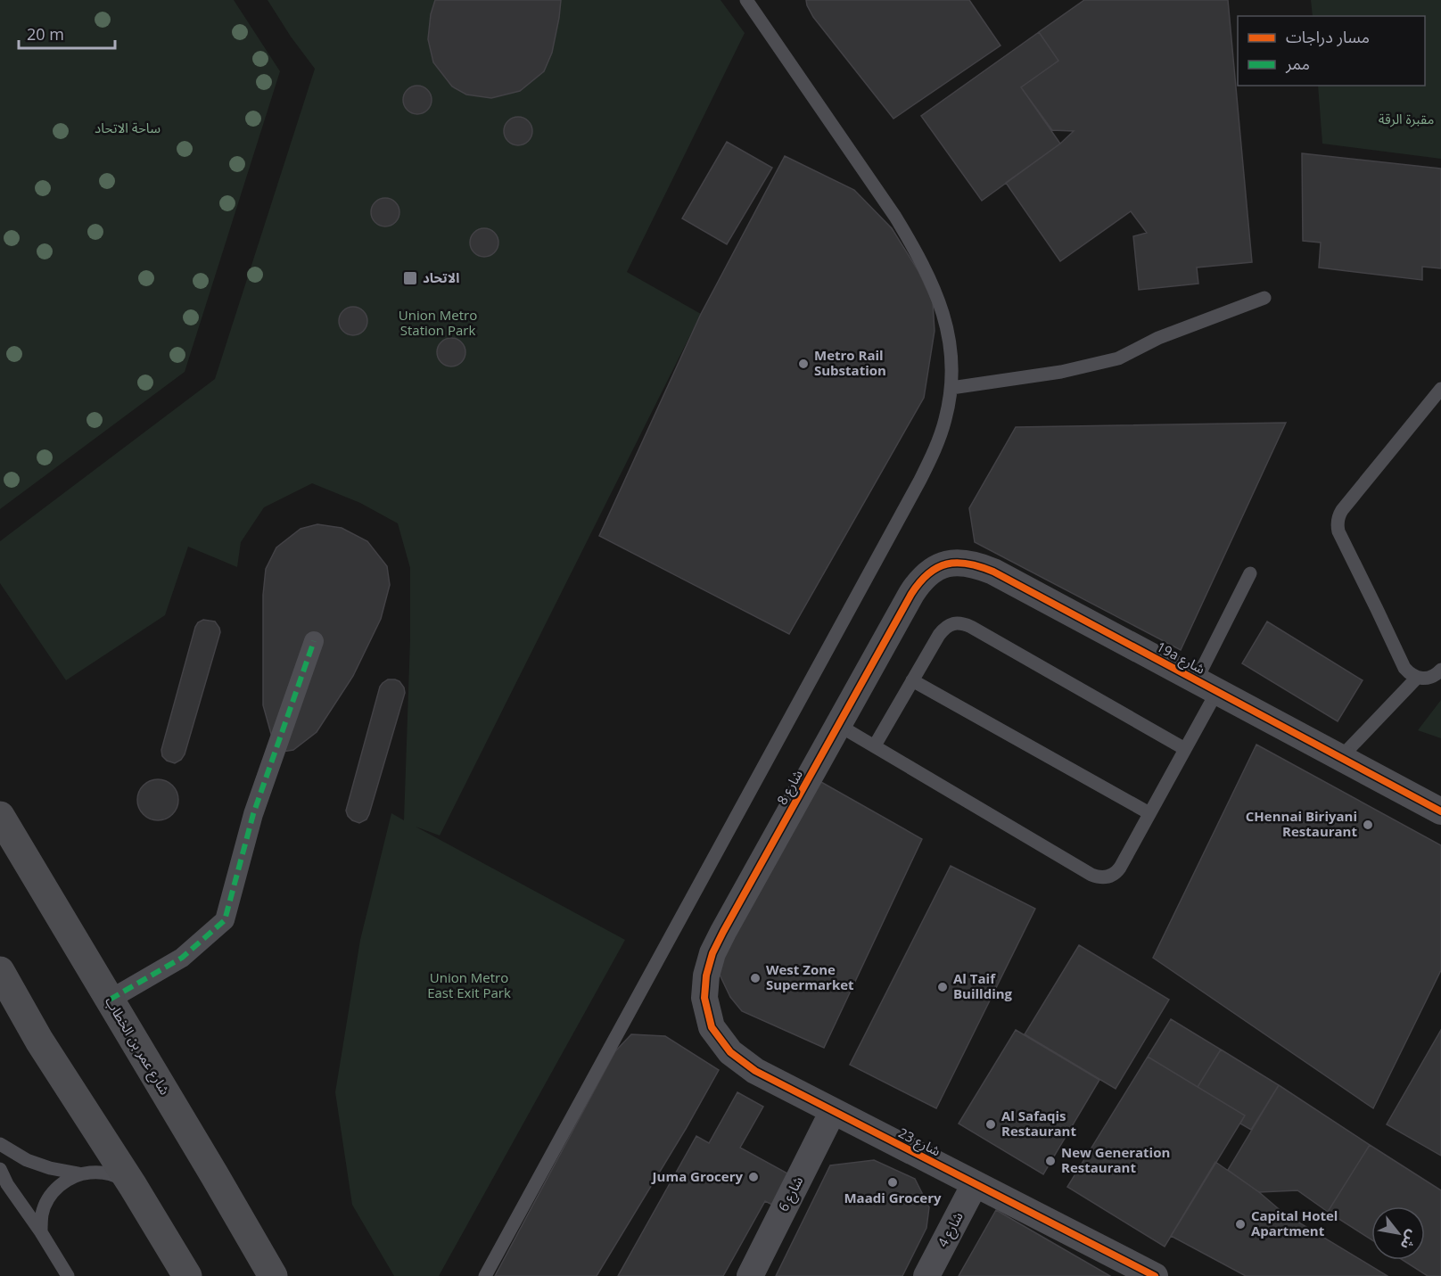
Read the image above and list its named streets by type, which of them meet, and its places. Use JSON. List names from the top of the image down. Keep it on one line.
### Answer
{"streets":{"main road":["شارع عمر بن الخطاب"],"street":["19a شارع","شارع 8","شارع 23","شارع 6","شارع 4"]},"crossings":[["19a شارع","شارع 8"],["شارع 8","شارع 23"],["شارع 23","شارع 6"],["شارع 23","شارع 4"]],"parks":["مقبرة الرقة","ساحة الاتحاد","Union Metro Station Park","Union Metro East Exit Park"],"places":{"transit":["الاتحاد"],"other":["Metro Rail Substation","CHennai Biriyani Restaurant","West Zone Supermarket","Al Taif Buillding","Al Safaqis Restaurant","New Generation Restaurant","Juma Grocery","Maadi Grocery","Capital Hotel Apartment"]},"legend":["مسار دراجات","ممر"],"scale_bar":"20 m","north":"bottom right"}
